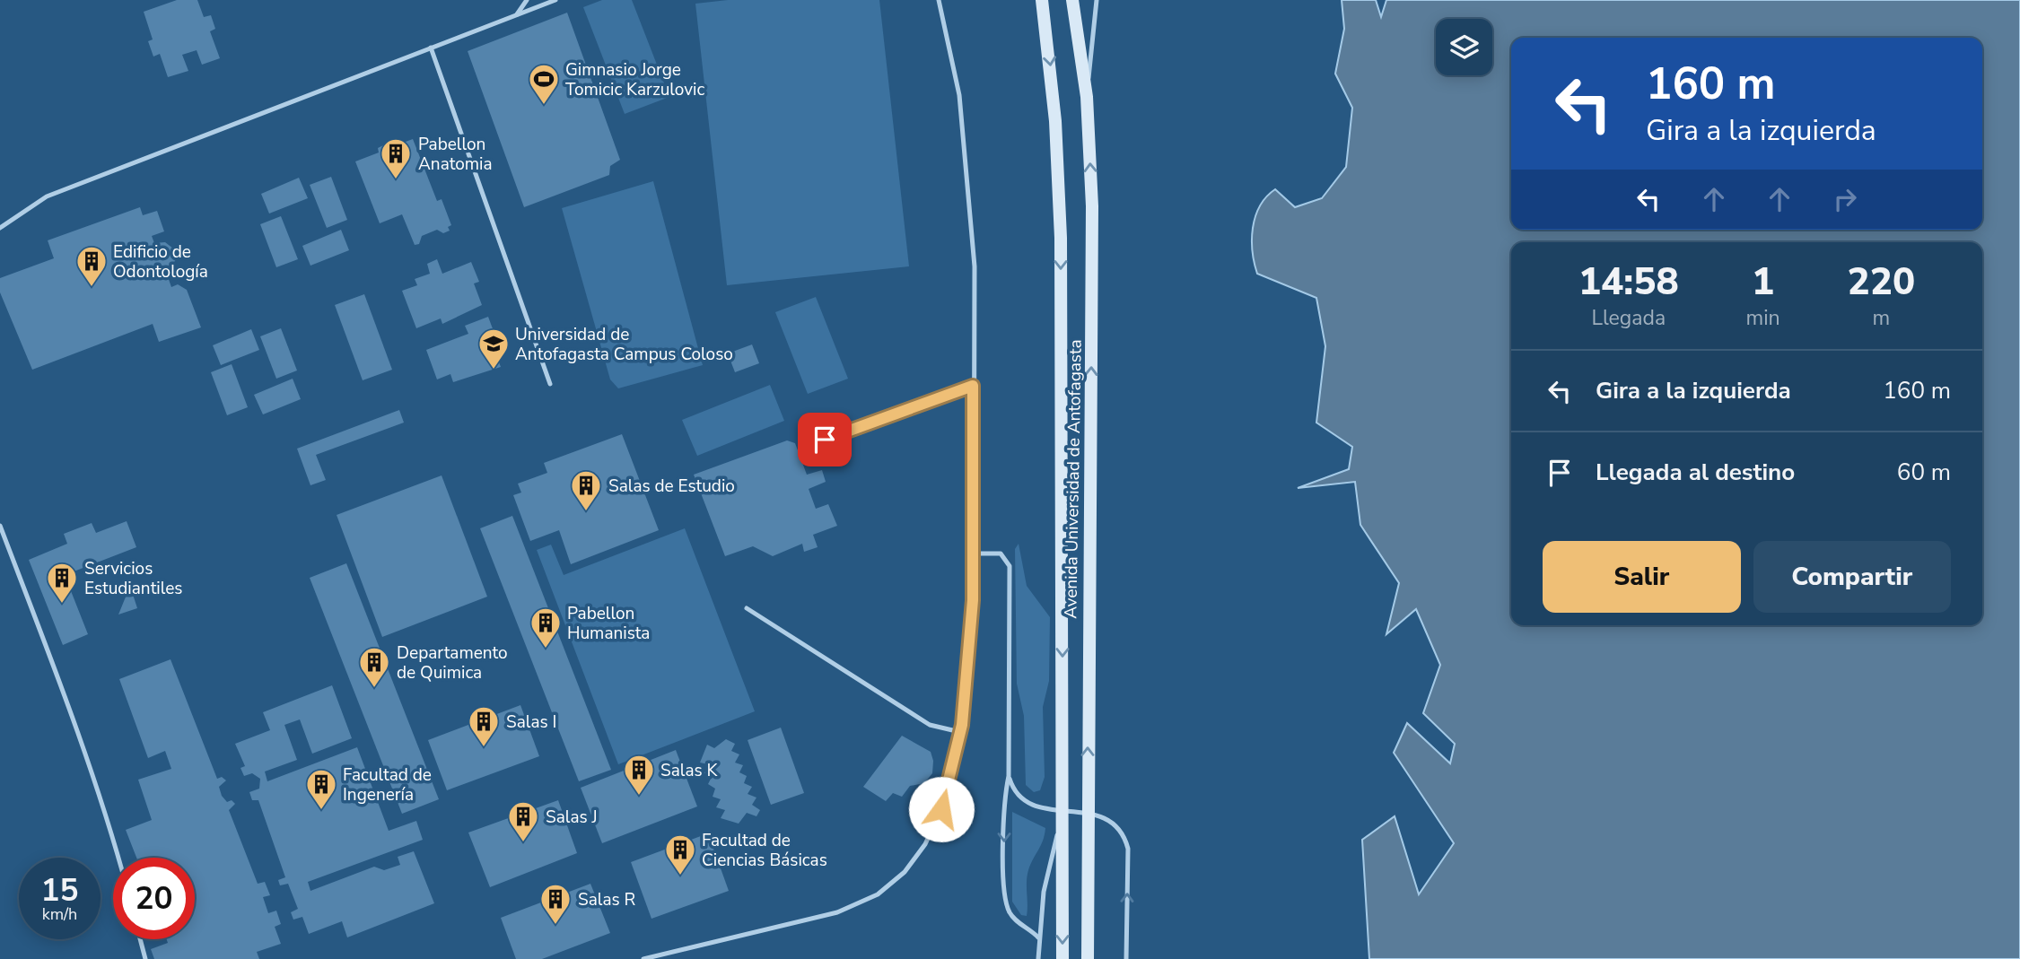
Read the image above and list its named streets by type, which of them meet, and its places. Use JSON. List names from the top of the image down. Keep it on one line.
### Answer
{"streets":{"main road":["Avenida Universidad de Antofagasta"]},"places":{"sports":["Gimnasio Jorge Tomicic Karzulovic"],"building":["Pabellon Anatomia","Edificio de Odontología","Salas de Estudio","Servicios Estudiantiles","Pabellon Humanista","Departamento de Quimica","Salas I","Salas K","Facultad de Ingenería","Salas J","Facultad de Ciencias Básicas","Salas R"],"school or university":["Universidad de Antofagasta Campus Coloso"]},"page":{"turn":["160 m","Gira a la izquierda"],"eta":["14:58","Llegada","1","min","220","m"],"list":[{"name":"Gira a la izquierda","value":"160 m"},{"name":"Llegada al destino","value":"60 m"}],"buttons":["Salir","Compartir"],"speed":"15 km/h","limit":"20"}}
